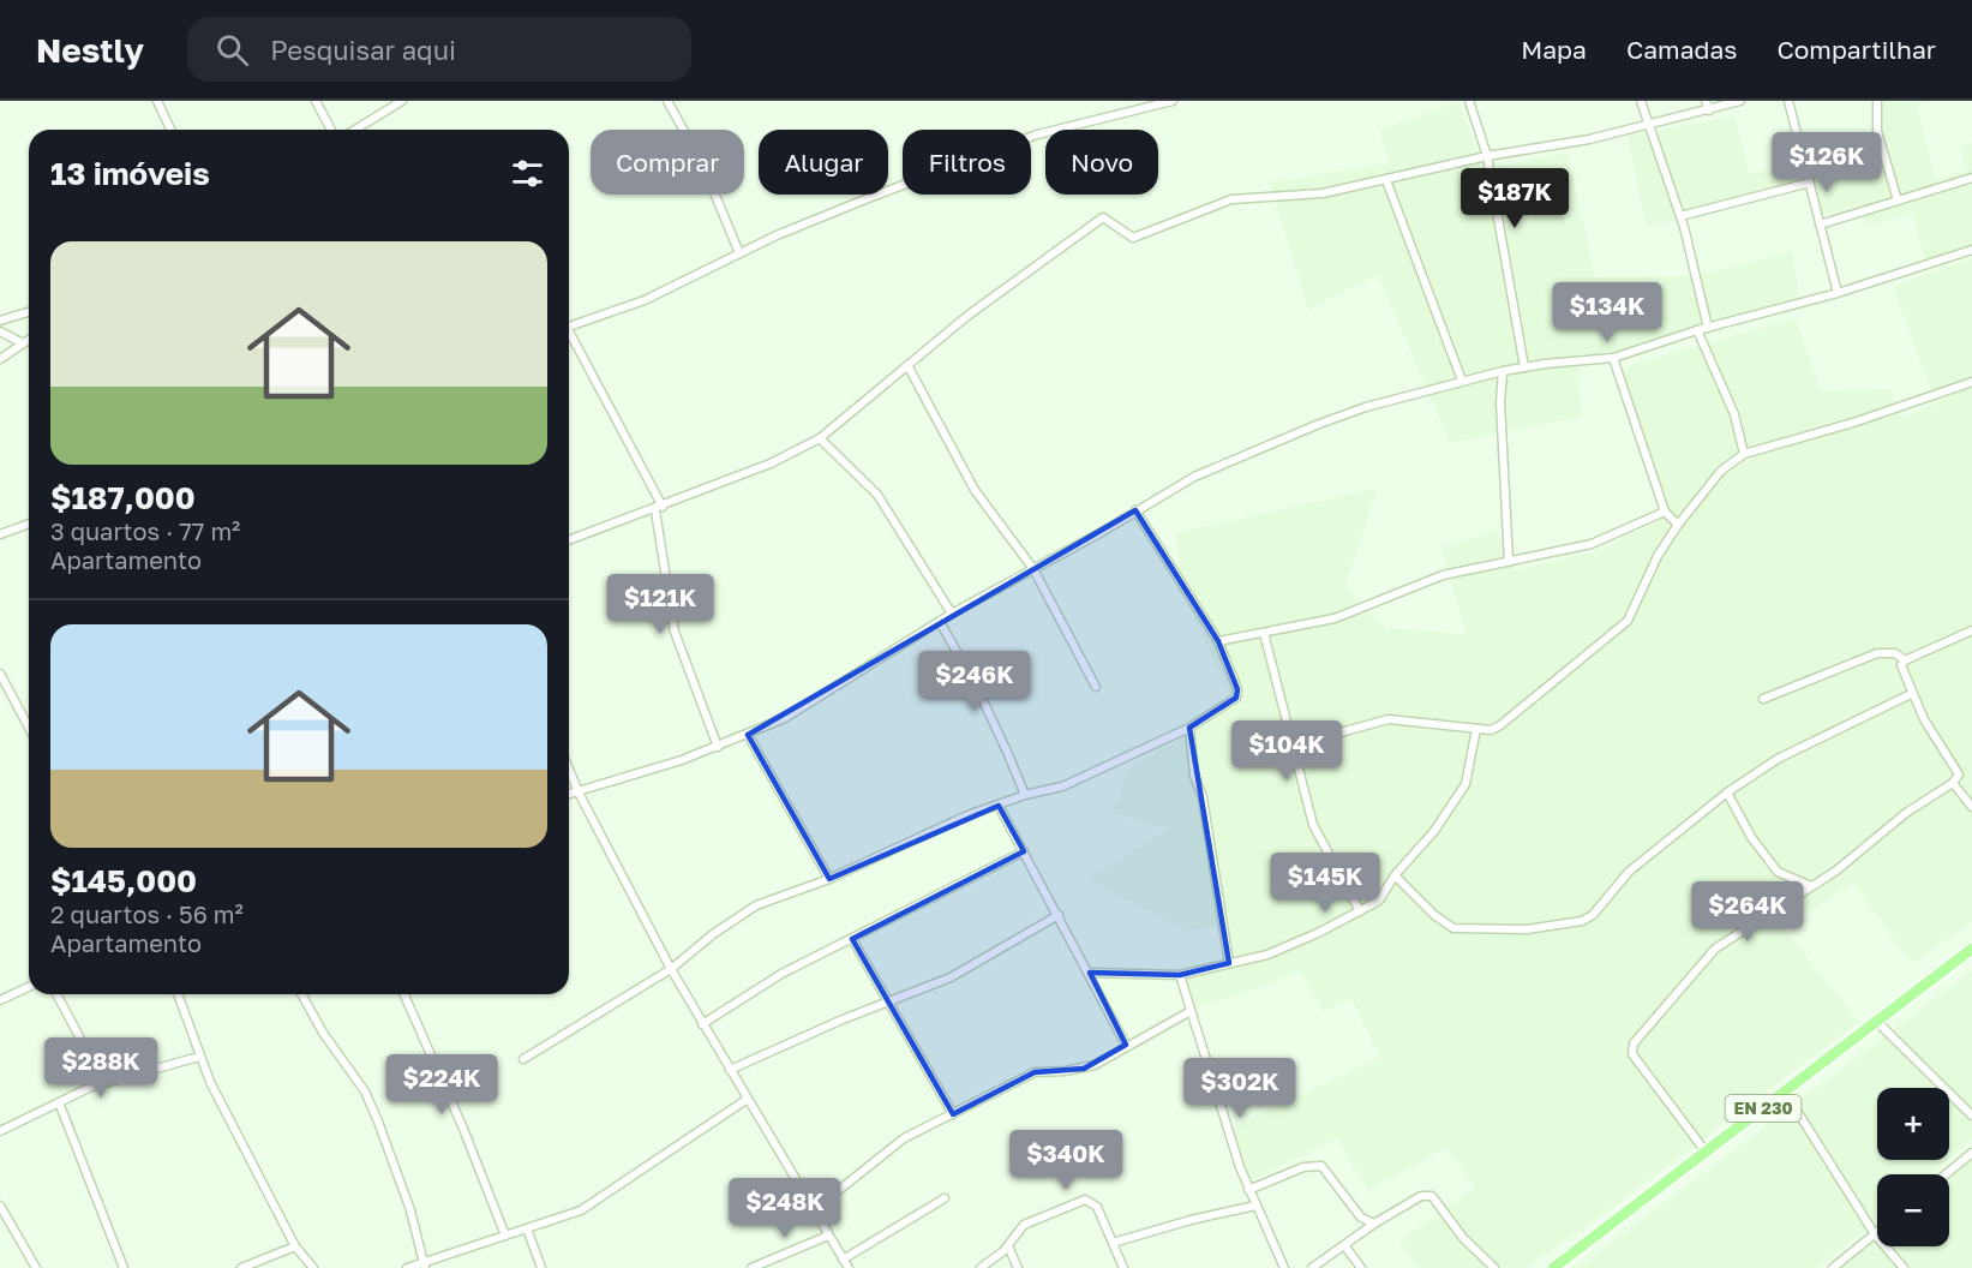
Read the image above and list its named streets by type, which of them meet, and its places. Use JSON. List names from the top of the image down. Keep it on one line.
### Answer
{"streets":{"main road":["EN 230"]},"page":{"header":"Nestly","search":"Pesquisar aqui","nav":["Mapa","Camadas","Compartilhar"],"chip":["Comprar","Alugar","Filtros","Novo"],"heading":"13 imóveis","price":["$126K","$187K","$134K","$121K","$246K","$104K","$145K","$264K","$288K","$224K","$302K","$340K","$248K"],"list":[{"name":"$187,000","note":"3 quartos · 77 m² · Apartamento"},{"name":"$145,000","note":"2 quartos · 56 m² · Apartamento"}],"map_buttons":["+","−"]}}
